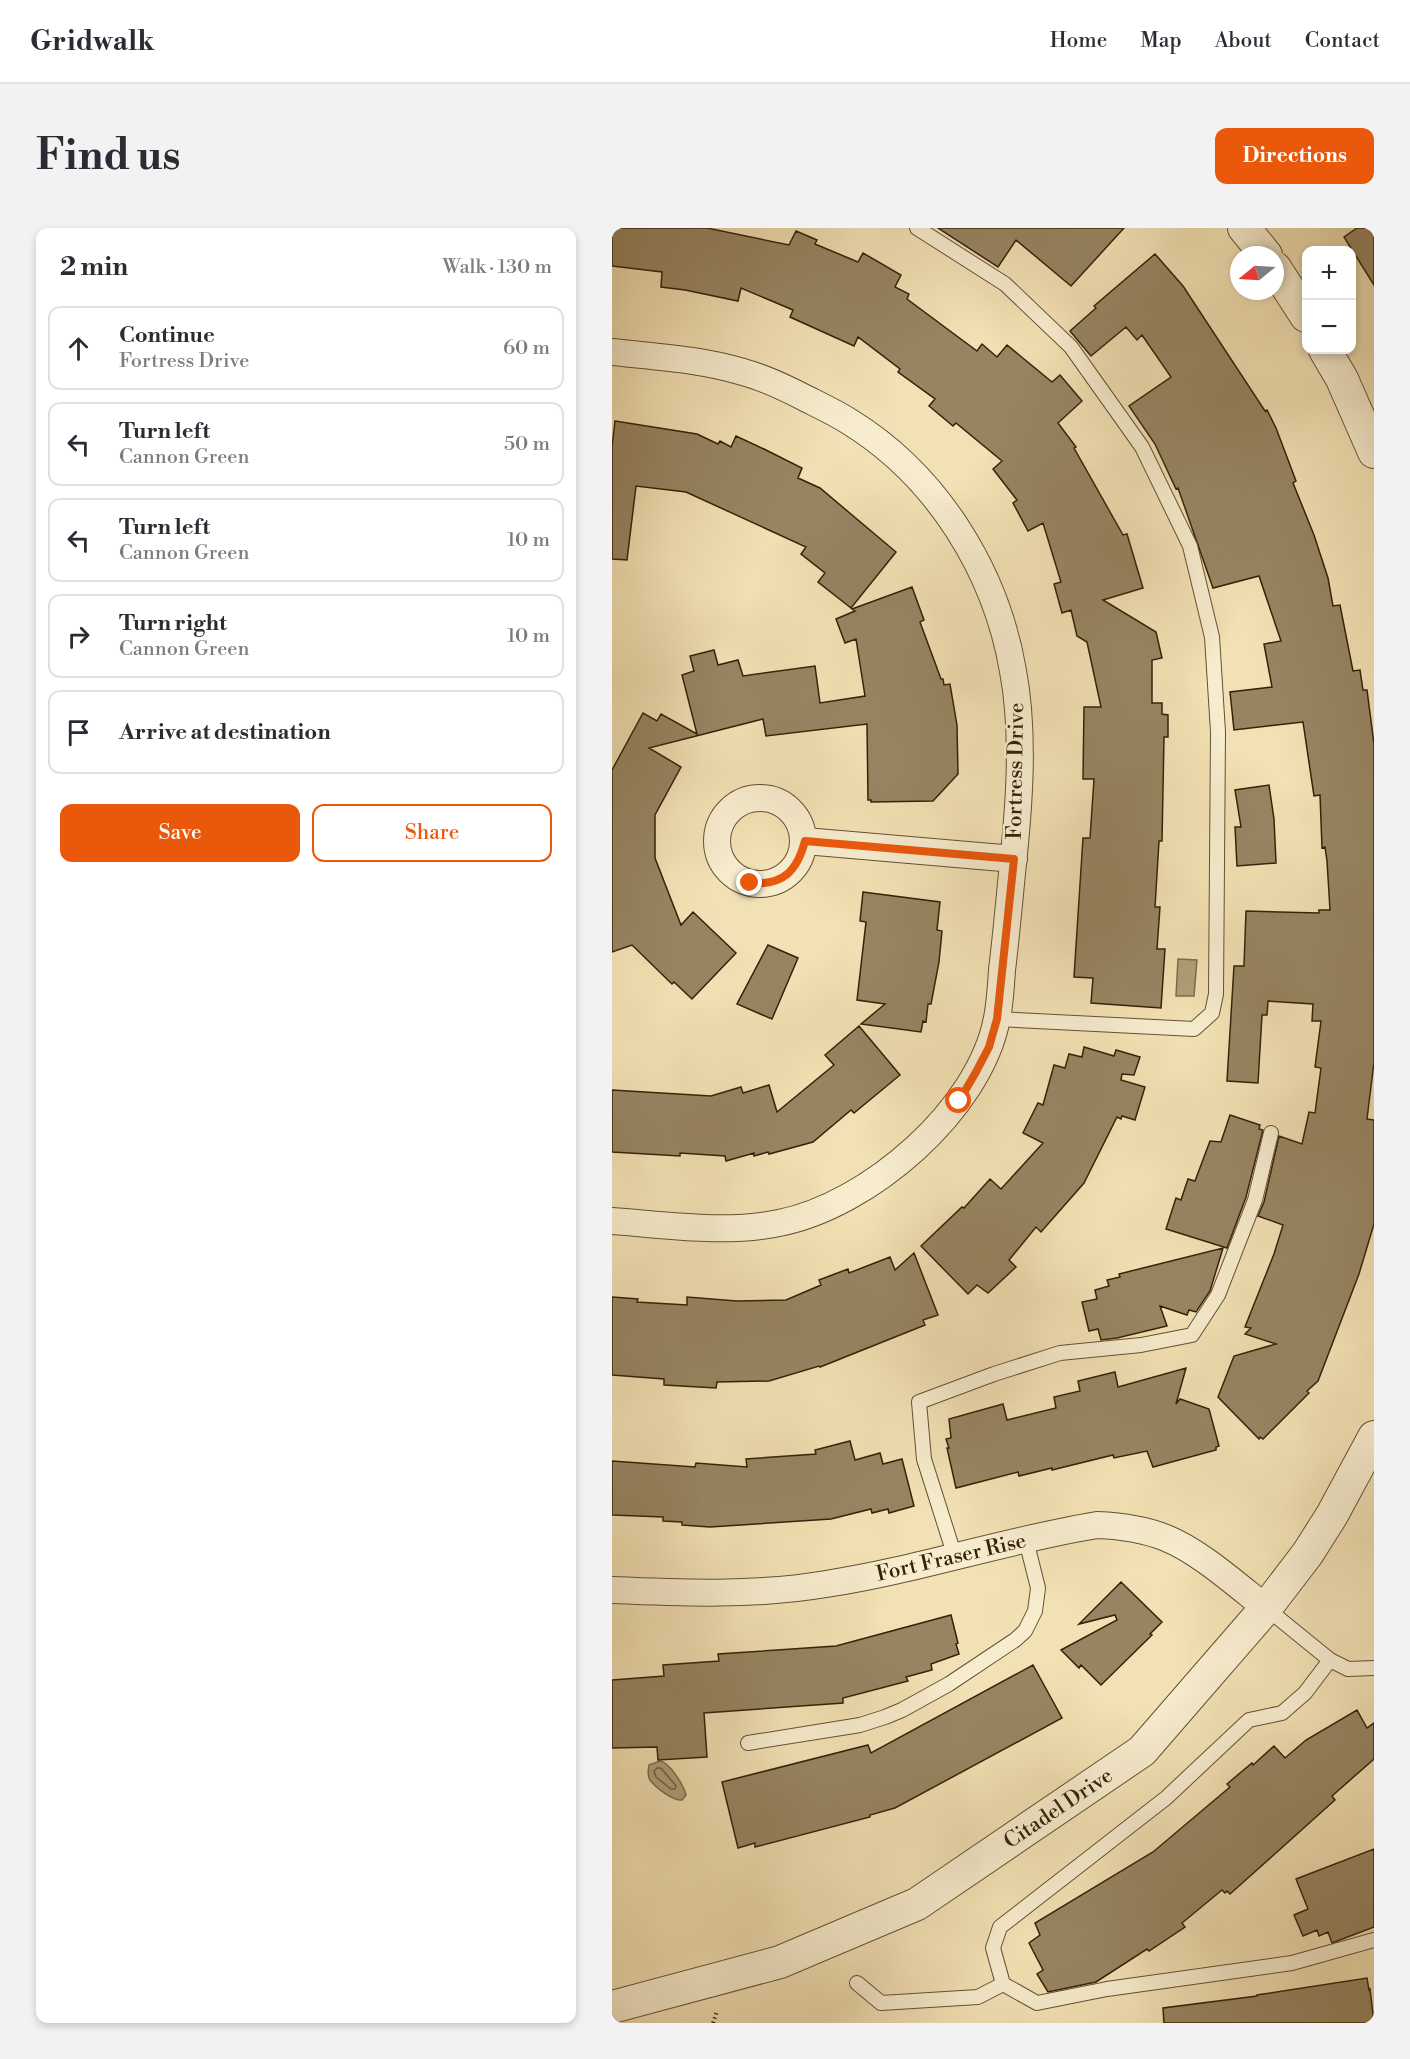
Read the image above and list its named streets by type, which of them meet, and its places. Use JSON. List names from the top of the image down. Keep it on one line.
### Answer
{"streets":{"street":["Fortress Drive","Fort Fraser Rise","Citadel Drive"]},"crossings":[["Fort Fraser Rise","Citadel Drive"]],"north":"left","page":{"header":"Gridwalk","nav":["Home","Map","About","Contact"],"buttons":["Directions",["Save","Share"]],"title":"Find us","heading":["2 min","Walk · 130 m"],"map_buttons":["+","−"],"list":[["Continue","Fortress Drive","60 m"],["Turn left","Cannon Green","50 m"],["Turn left","Cannon Green","10 m"],["Turn right","Cannon Green","10 m"],"Arrive at destination"]}}
